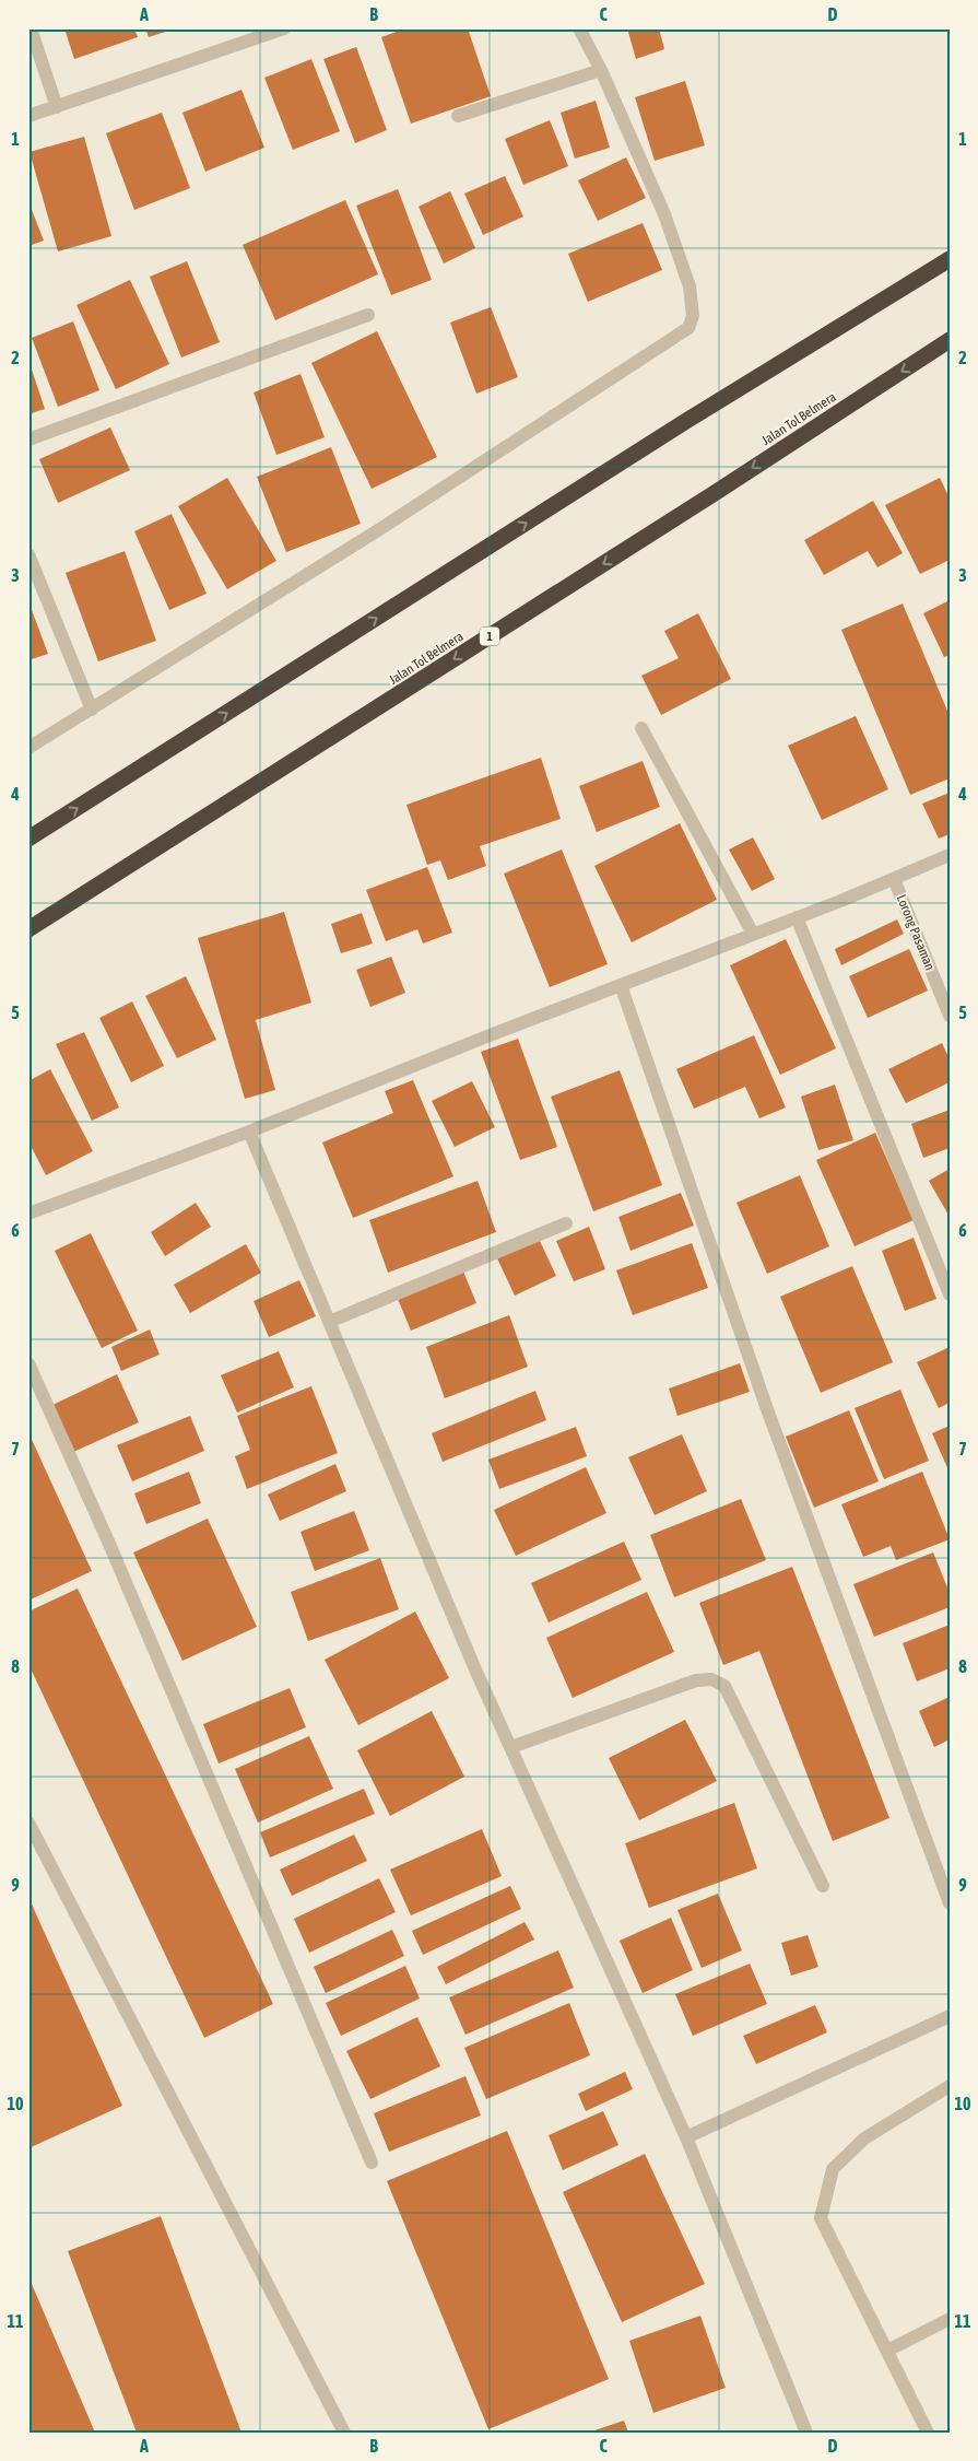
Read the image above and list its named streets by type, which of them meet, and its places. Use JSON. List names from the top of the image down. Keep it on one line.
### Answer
{"streets":{"highway":["Jalan Tol Belmera","1"],"street":["Lorong Pasaman"]},"grid":{"columns":["A","B","C","D"],"rows":["1","2","3","4","5","6","7","8","9","10","11"]}}
